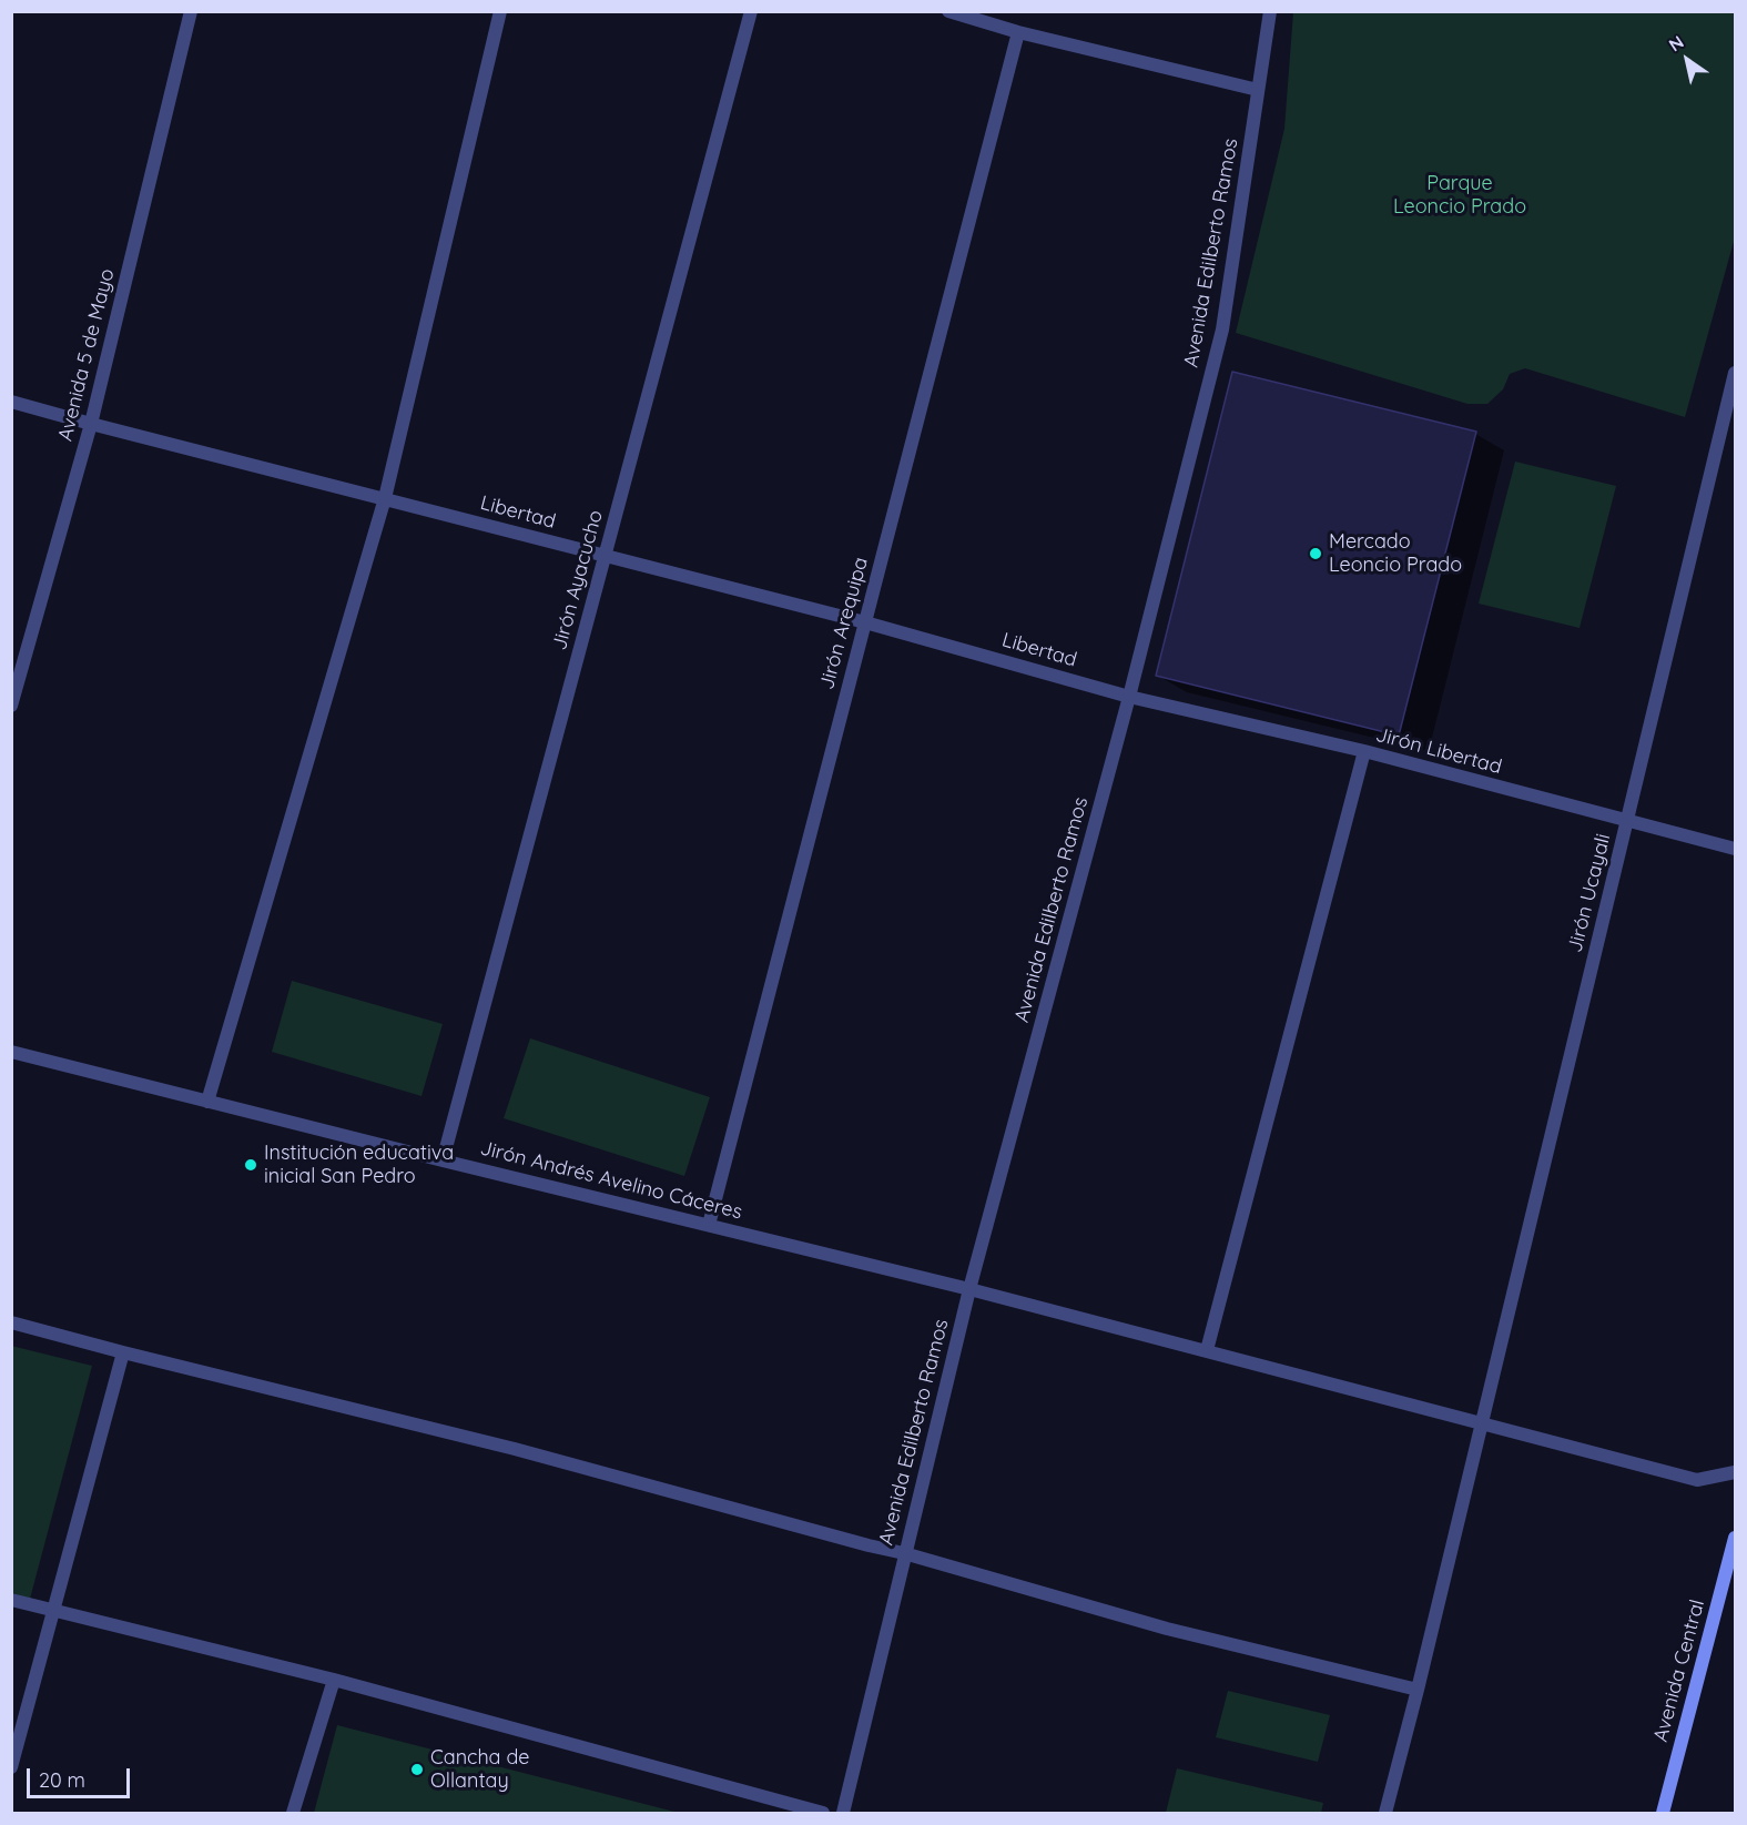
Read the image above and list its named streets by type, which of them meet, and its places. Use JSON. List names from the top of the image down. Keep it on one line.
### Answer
{"streets":{"main road":["Avenida Central"],"street":["Avenida Edilberto Ramos","Avenida 5 de Mayo","Libertad","Jirón Ayacucho","Jirón Arequipa","Jirón Libertad","Jirón Ucayali","Jirón Andrés Avelino Cáceres"]},"crossings":[["Avenida Edilberto Ramos","Libertad"],["Avenida Edilberto Ramos","Jirón Libertad"],["Avenida Edilberto Ramos","Jirón Andrés Avelino Cáceres"],["Avenida 5 de Mayo","Libertad"],["Libertad","Jirón Ayacucho"],["Libertad","Jirón Arequipa"],["Libertad","Jirón Libertad"],["Jirón Ayacucho","Jirón Andrés Avelino Cáceres"],["Jirón Arequipa","Jirón Andrés Avelino Cáceres"],["Jirón Libertad","Jirón Ucayali"],["Jirón Ucayali","Jirón Andrés Avelino Cáceres"]],"parks":["Parque Leoncio Prado"],"places":["Mercado Leoncio Prado","Institución educativa inicial San Pedro","Cancha de Ollantay"],"scale_bar":"20 m","north":"top left"}
